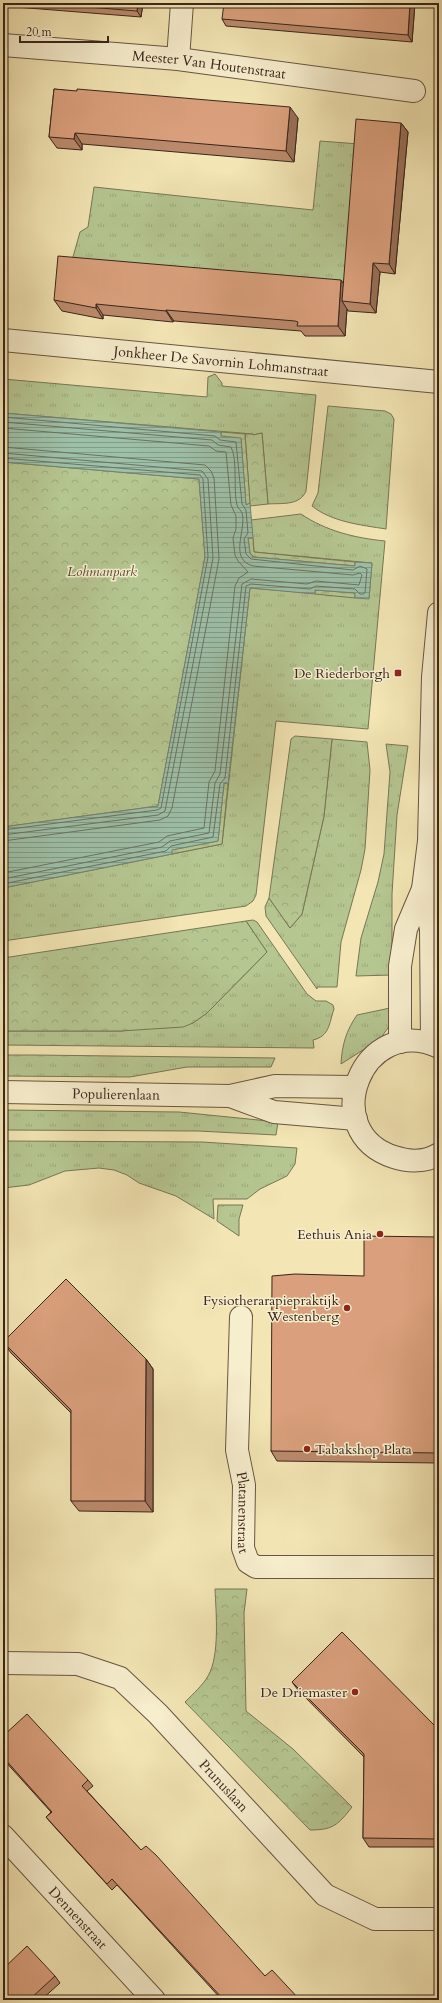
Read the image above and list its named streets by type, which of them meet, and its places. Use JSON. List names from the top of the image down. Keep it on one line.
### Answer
{"streets":{"street":["Meester Van Houtenstraat","Jonkheer De Savornin Lohmanstraat","Populierenlaan","Platanenstraat","Prunuslaan","Dennenstraat"]},"parks":["Lohmanpark"],"places":{"transit":["De Riederborgh"],"other":["Eethuis Ania","Fysiotherarapiepraktijk Westenberg","Tabakshop Plata","De Driemaster"]},"scale_bar":"20 m"}
